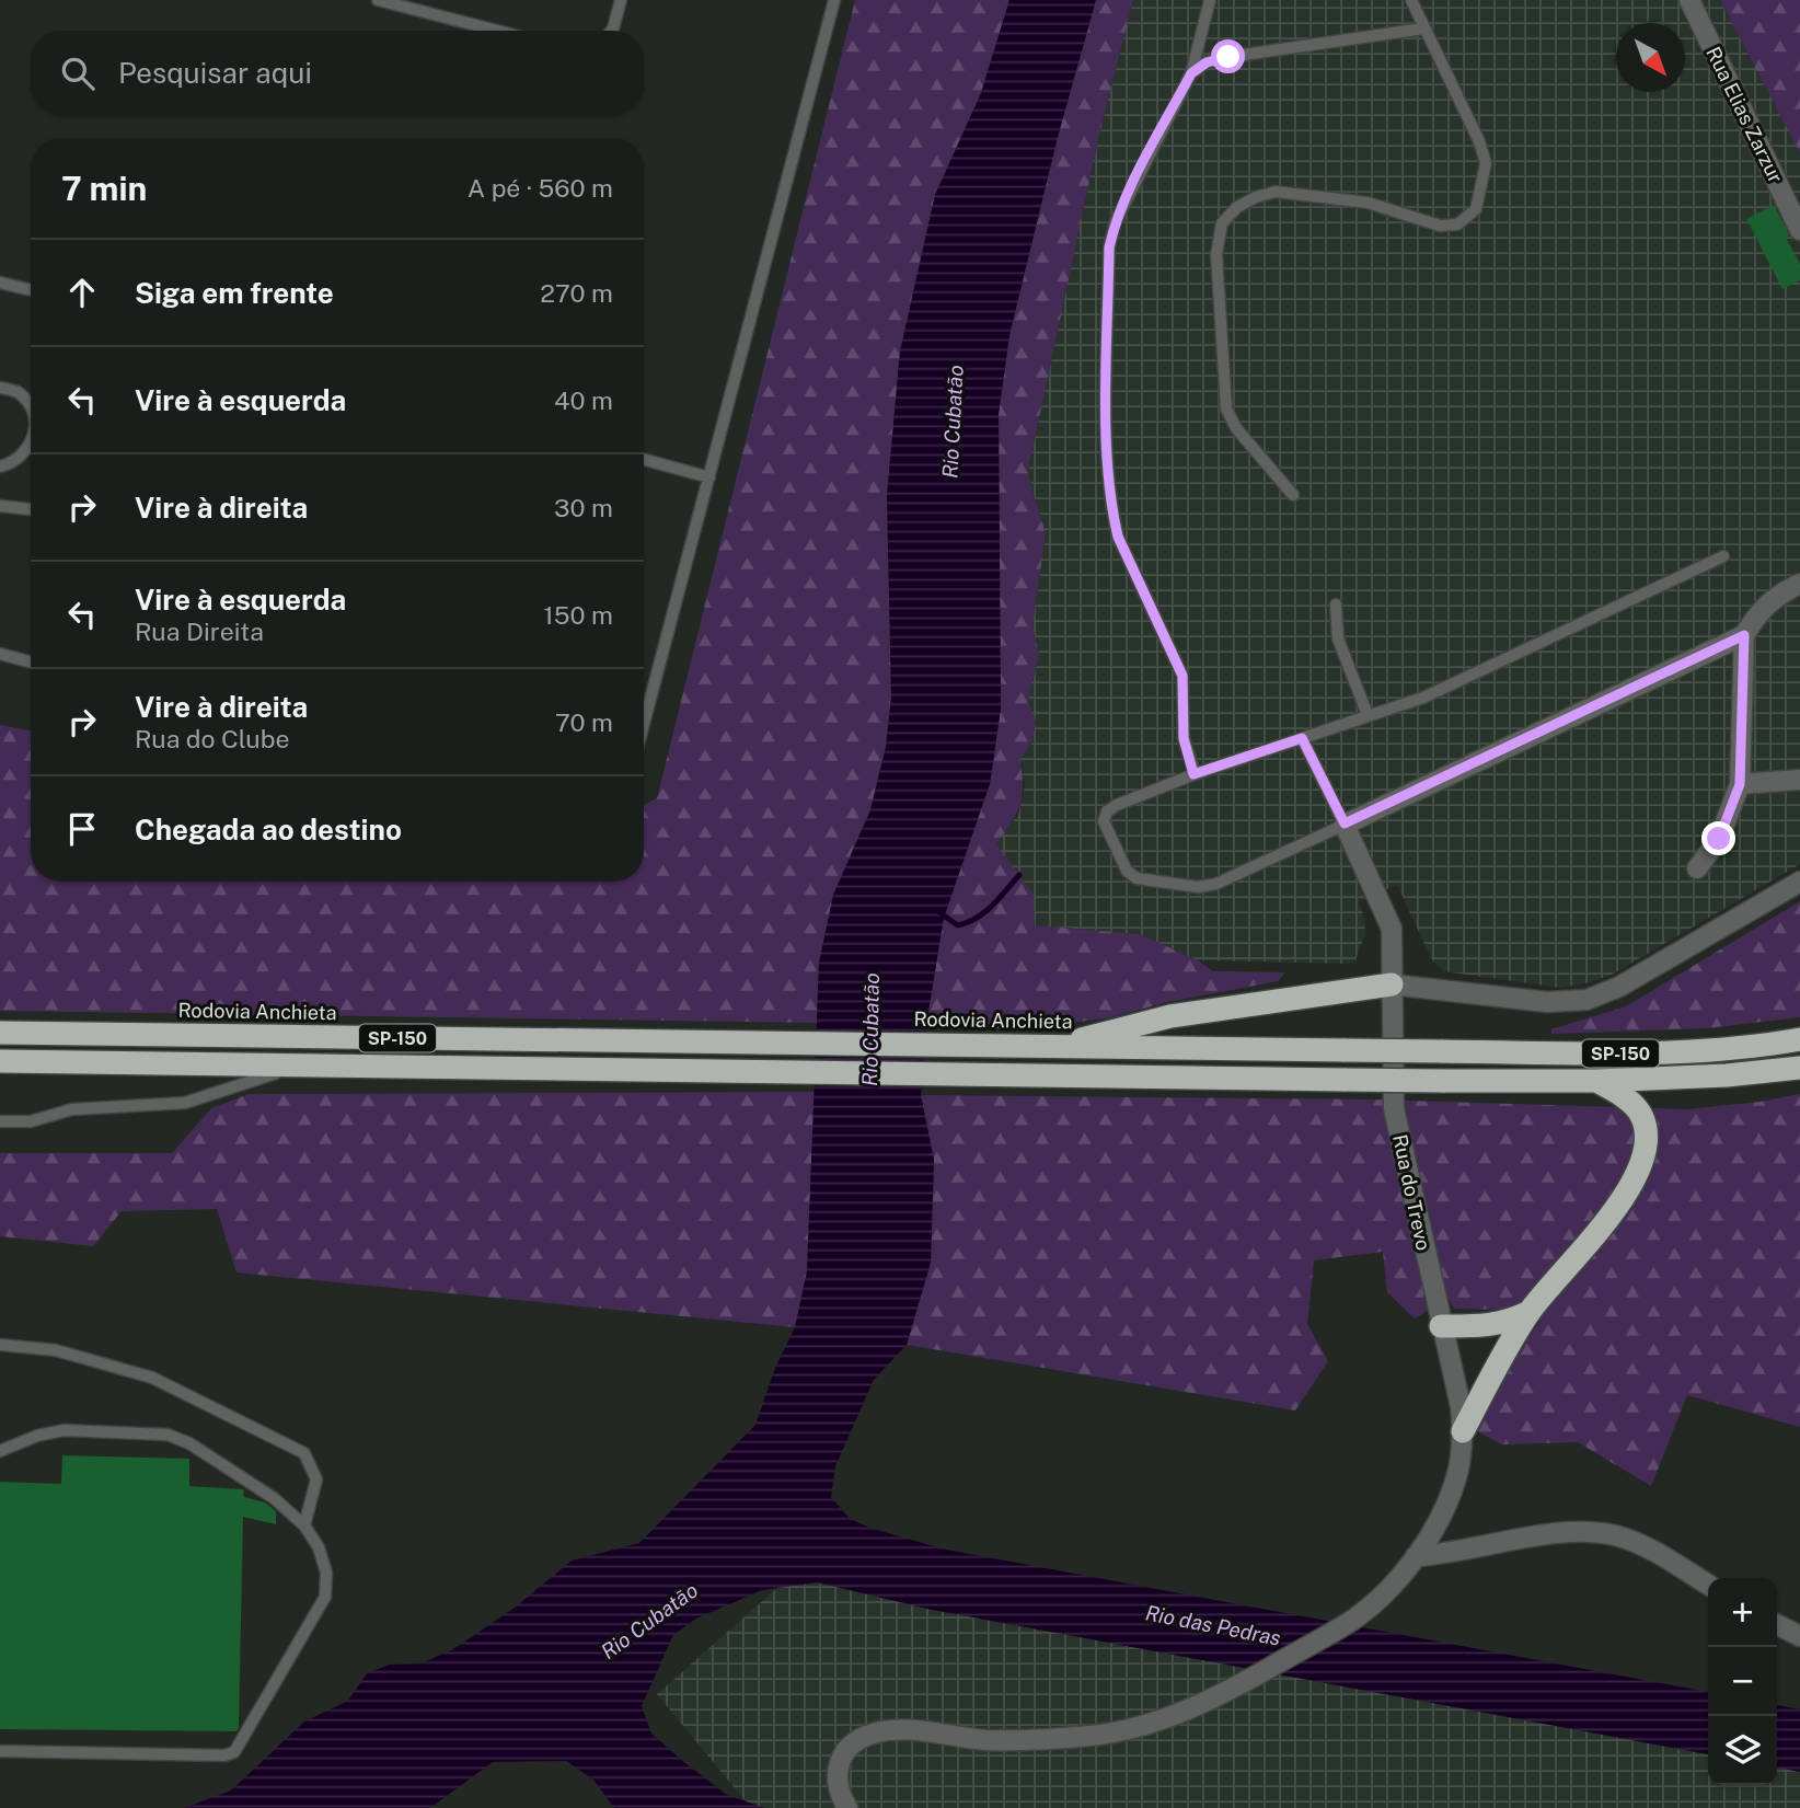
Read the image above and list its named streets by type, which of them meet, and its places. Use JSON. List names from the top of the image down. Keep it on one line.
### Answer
{"streets":{"highway":["Rodovia Anchieta","SP-150"],"street":["Rua Elias Zarzur","Rua do Trevo"]},"water":["Rio Cubatão","Rio das Pedras"],"north":"bottom right","page":{"search":"Pesquisar aqui","heading":["7 min","A pé · 560 m"],"list":[["Siga em frente","270 m"],["Vire à esquerda","40 m"],["Vire à direita","30 m"],["Vire à esquerda","Rua Direita","150 m"],["Vire à direita","Rua do Clube","70 m"],"Chegada ao destino"],"map_buttons":["+","−"]}}
